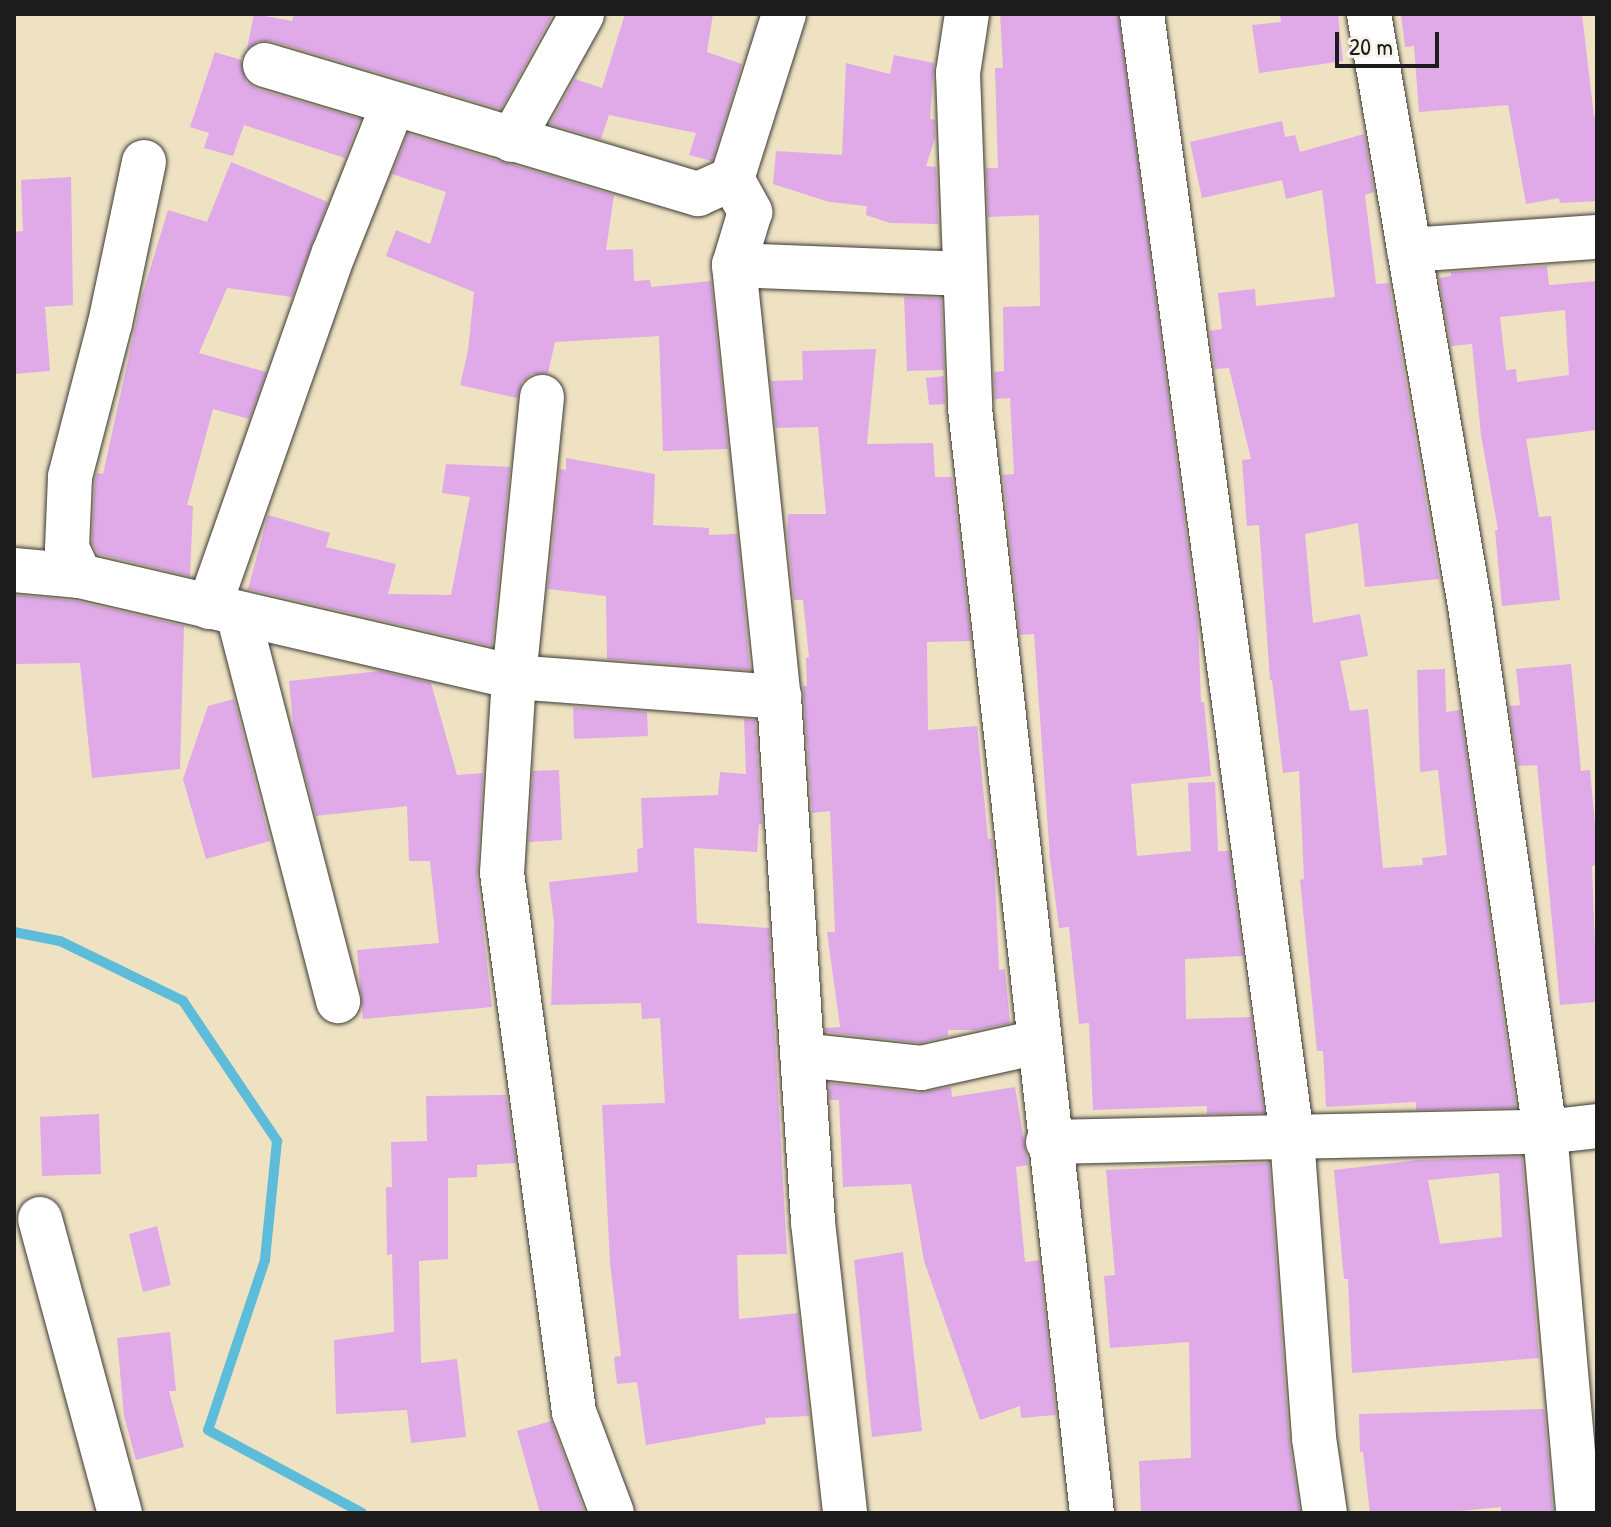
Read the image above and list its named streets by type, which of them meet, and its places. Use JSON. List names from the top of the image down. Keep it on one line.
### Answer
{"scale_bar":"20 m"}
